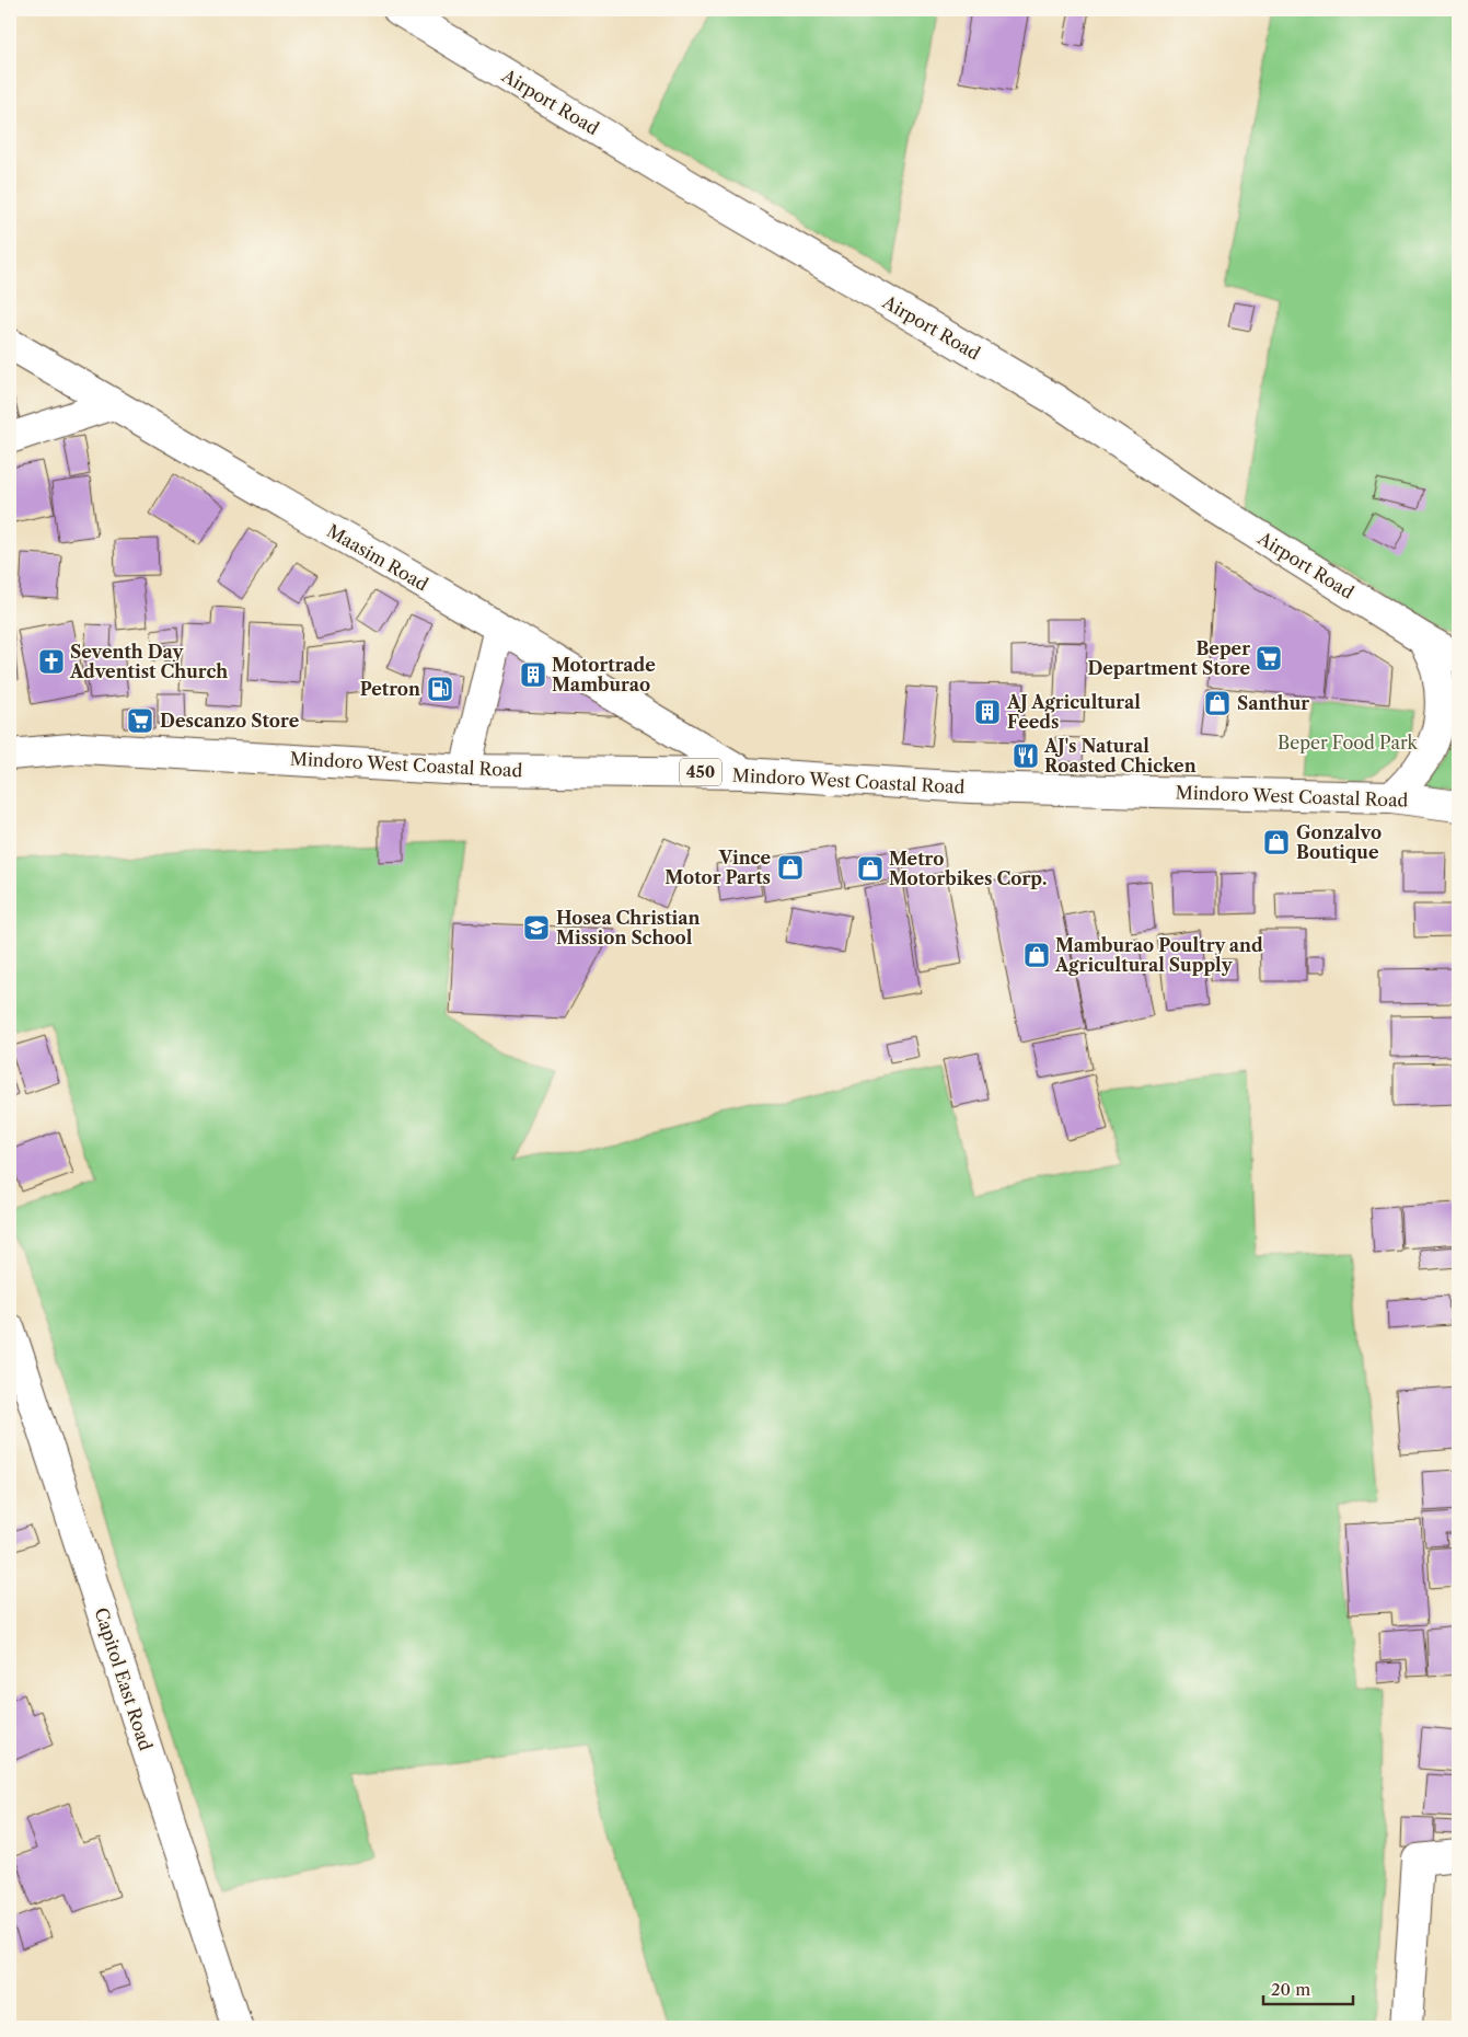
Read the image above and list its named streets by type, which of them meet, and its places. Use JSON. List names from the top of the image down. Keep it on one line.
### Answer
{"streets":{"street":["Airport Road","Maasim Road","Mindoro West Coastal Road","450","Capitol East Road"]},"crossings":[["Maasim Road","Mindoro West Coastal Road"]],"parks":["Beper Food Park"],"places":{"supermarket":["Beper Department Store","Descanzo Store"],"church":["Seventh Day Adventist Church"],"building":["Motortrade Mamburao","AJ Agricultural Feeds"],"fuel station":["Petron"],"shop":["Santhur","Gonzalvo Boutique","Vince Motor Parts","Metro Motorbikes Corp.","Mamburao Poultry and Agricultural Supply"],"restaurant":["AJ's Natural Roasted Chicken"],"school or university":["Hosea Christian Mission School"]},"scale_bar":"20 m"}
